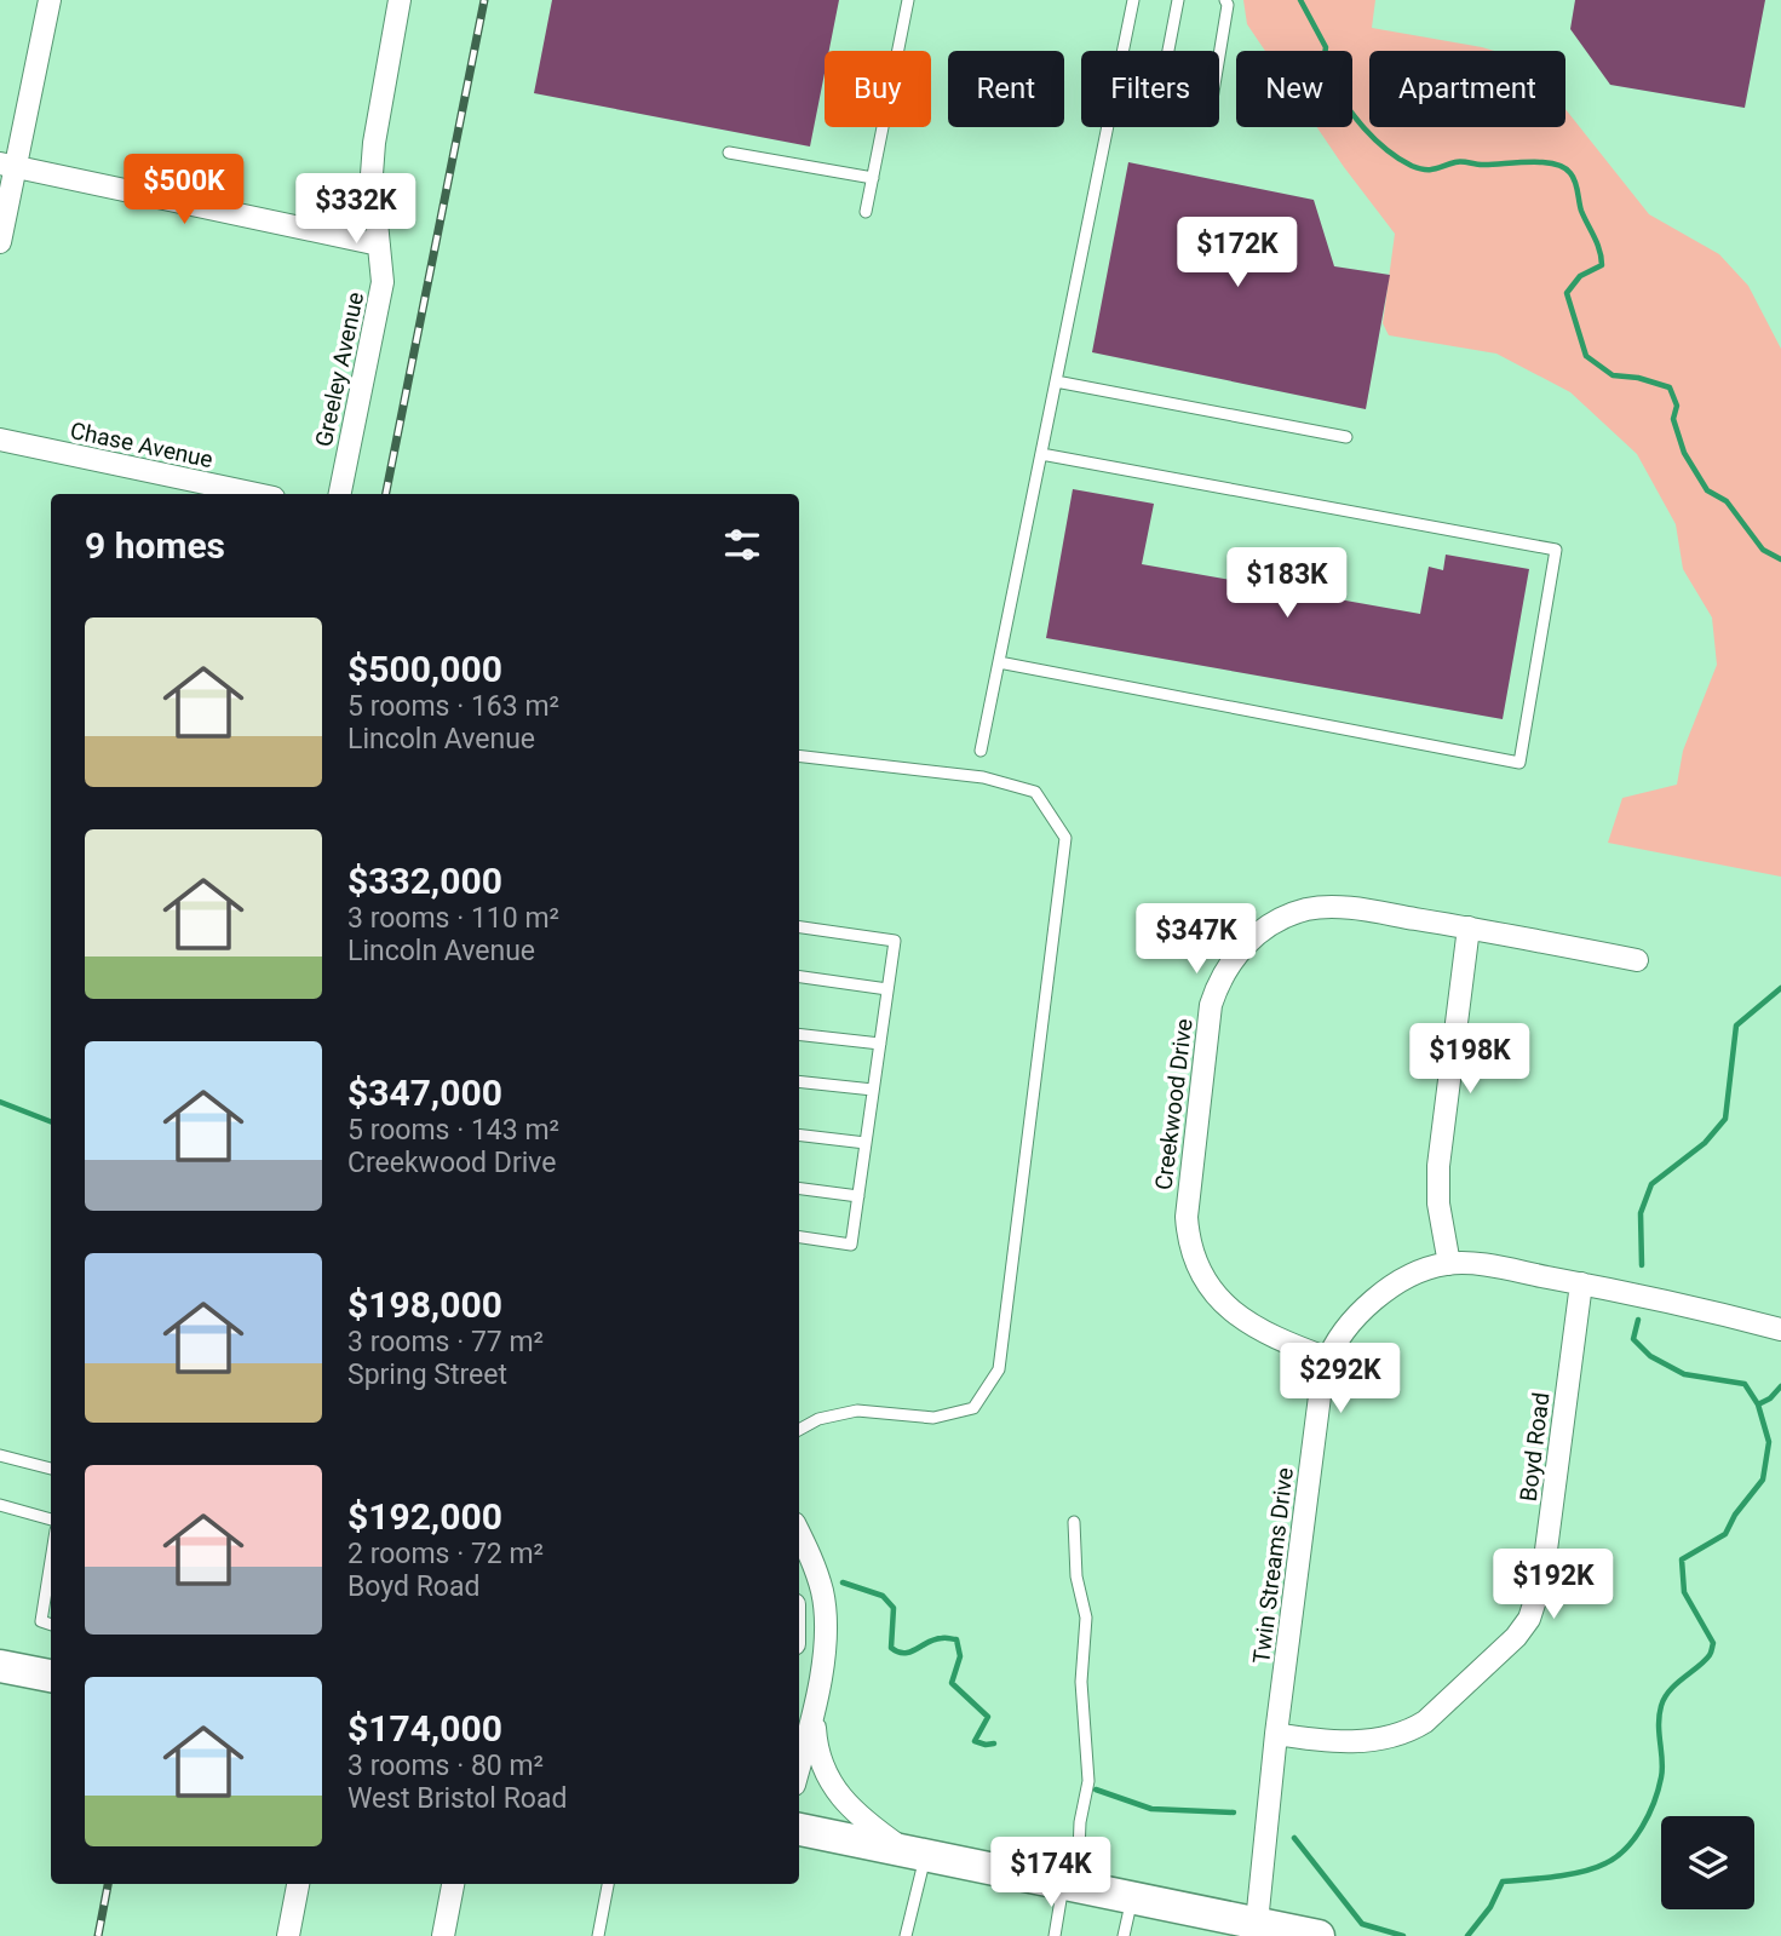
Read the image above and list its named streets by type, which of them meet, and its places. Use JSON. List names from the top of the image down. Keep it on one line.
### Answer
{"streets":{"street":["Greeley Avenue","Chase Avenue","Creekwood Drive","Boyd Road","Twin Streams Drive"]},"crossings":[["Creekwood Drive","Twin Streams Drive"],["Boyd Road","Twin Streams Drive"]],"page":{"chip":["Buy","Rent","Filters","New","Apartment"],"price":["$500K","$332K","$172K","$183K","$347K","$198K","$292K","$192K","$174K"],"heading":"9 homes","list":[{"name":"$500,000","note":"5 rooms · 163 m² · Lincoln Avenue"},{"name":"$332,000","note":"3 rooms · 110 m² · Lincoln Avenue"},{"name":"$347,000","note":"5 rooms · 143 m² · Creekwood Drive"},{"name":"$198,000","note":"3 rooms · 77 m² · Spring Street"},{"name":"$192,000","note":"2 rooms · 72 m² · Boyd Road"},{"name":"$174,000","note":"3 rooms · 80 m² · West Bristol Road"}]}}
